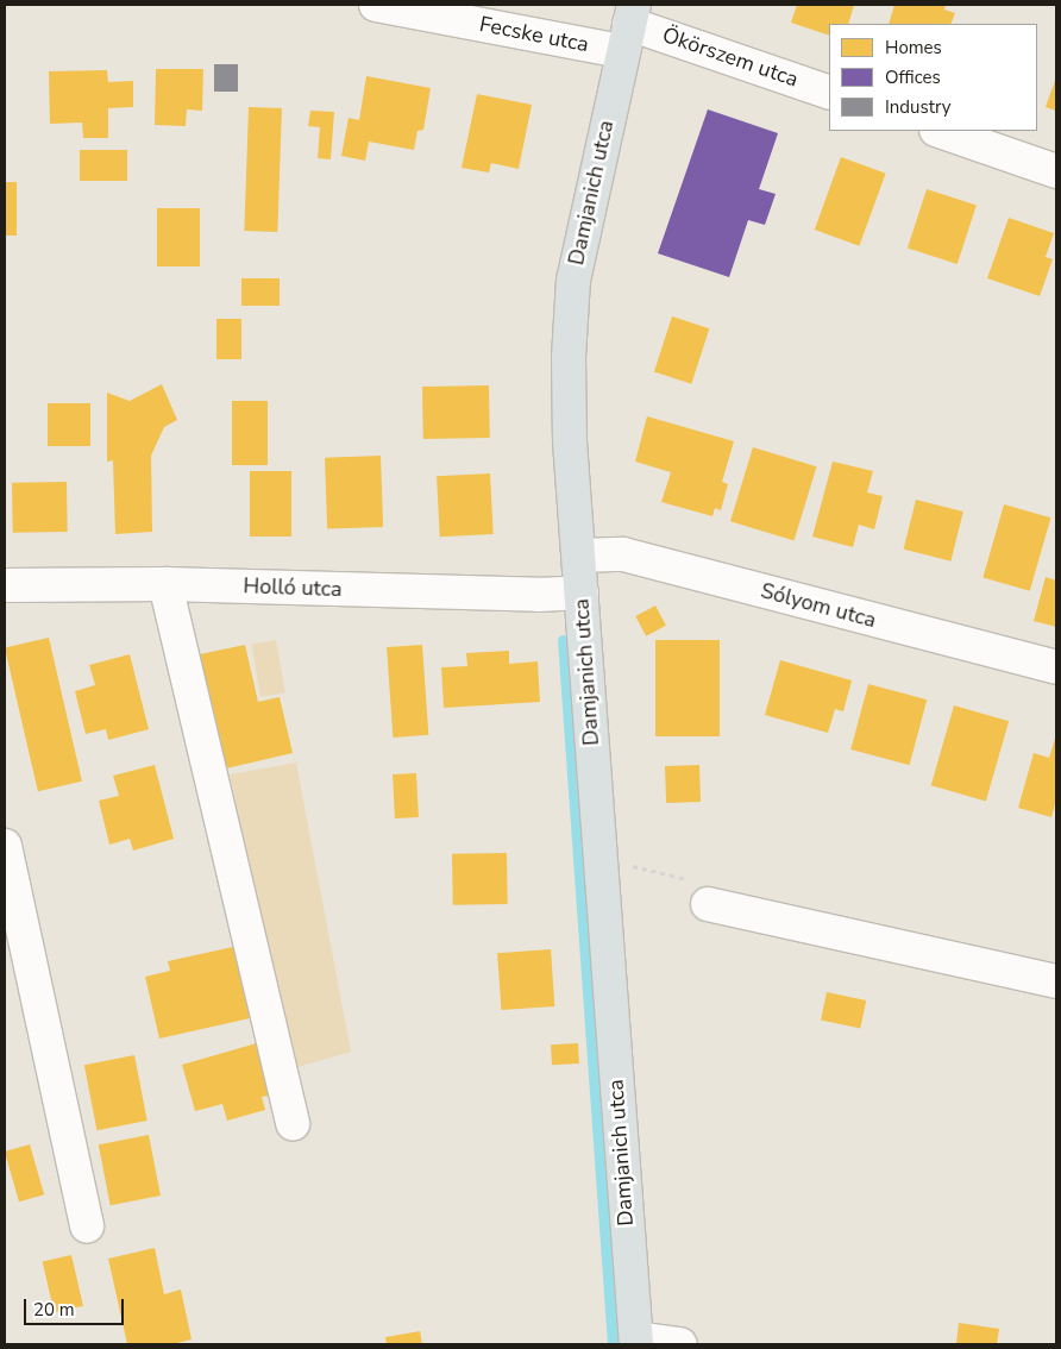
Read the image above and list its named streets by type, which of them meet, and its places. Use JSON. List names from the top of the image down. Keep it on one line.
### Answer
{"streets":{"main road":["Damjanich utca"],"street":["Fecske utca","Ökörszem utca","Holló utca","Sólyom utca"]},"crossings":[["Fecske utca","Ökörszem utca"],["Fecske utca","Damjanich utca"],["Ökörszem utca","Damjanich utca"],["Damjanich utca","Holló utca"],["Damjanich utca","Sólyom utca"]],"legend":["Homes","Offices","Industry"],"scale_bar":"20 m"}
